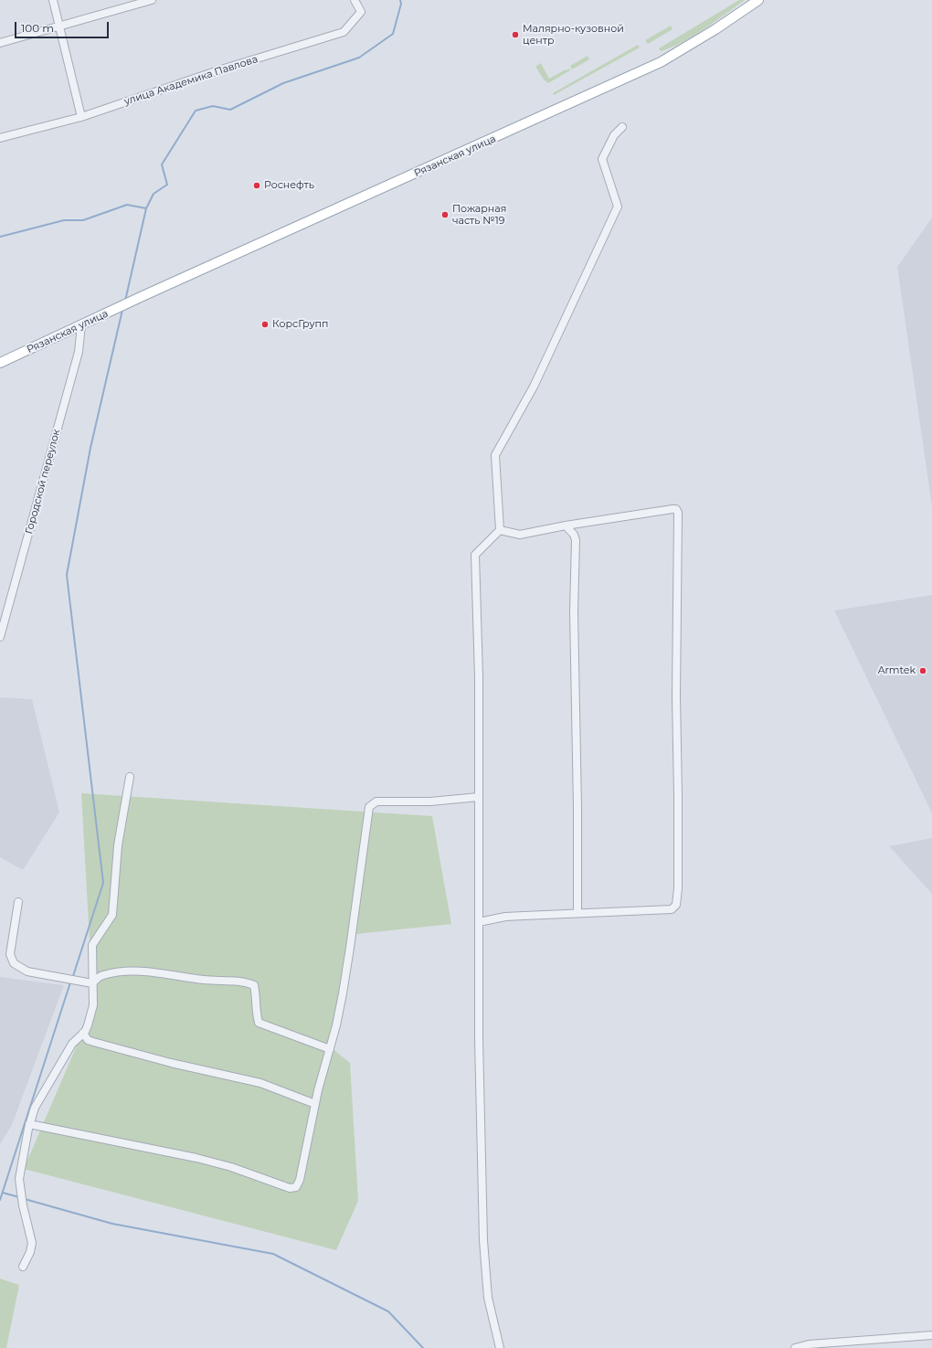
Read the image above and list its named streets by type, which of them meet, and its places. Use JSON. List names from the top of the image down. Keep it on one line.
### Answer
{"streets":{"main road":["Рязанская улица"],"street":["улица Академика Павлова","Городской переулок"]},"crossings":[["Рязанская улица","Городской переулок"]],"places":["Малярно-кузовной центр","Роснефть","Пожарная часть №19","КорсГрупп","Armtek"],"scale_bar":"100 m"}
